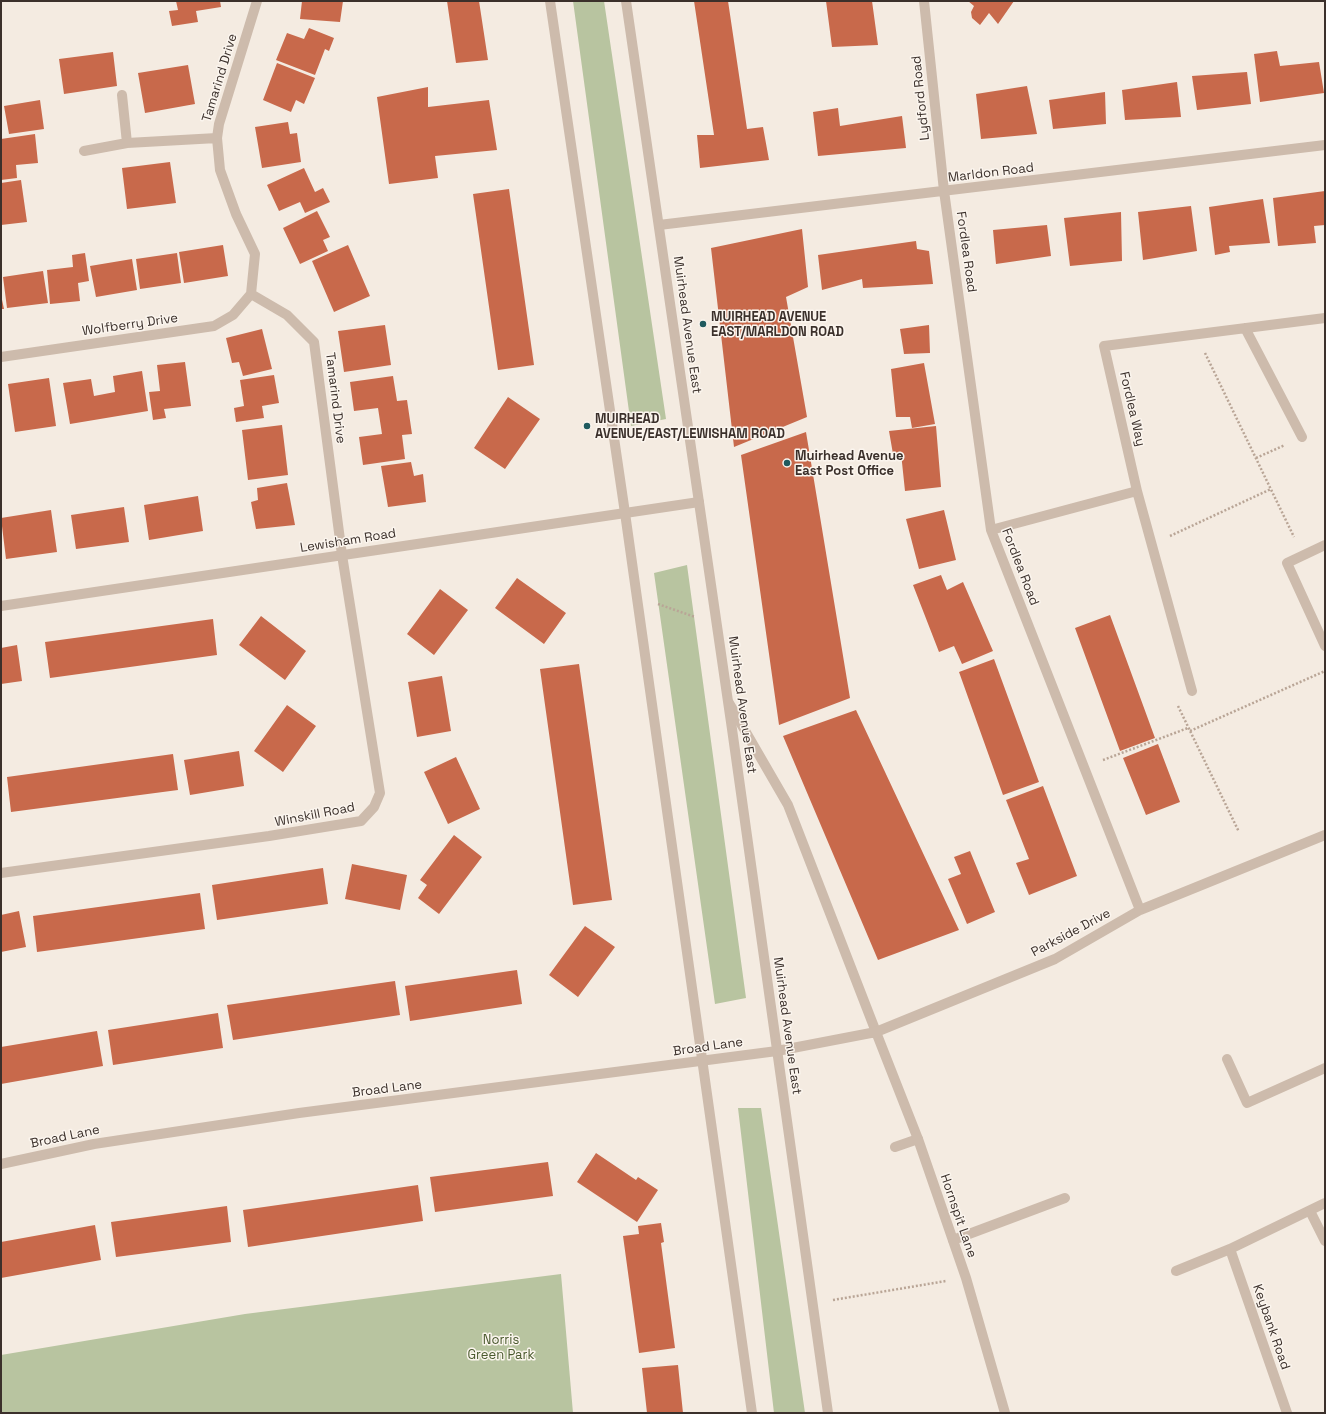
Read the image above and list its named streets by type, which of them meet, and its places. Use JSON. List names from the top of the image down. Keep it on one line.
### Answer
{"streets":{"street":["Tamarind Drive","Lydford Road","Marldon Road","Fordlea Road","Wolfberry Drive","Muirhead Avenue East","Fordlea Way","Lewisham Road","Winskill Road","Parkside Drive","Broad Lane","Hornspit Lane","Keybank Road"]},"crossings":[["Tamarind Drive","Wolfberry Drive"],["Tamarind Drive","Lewisham Road"],["Tamarind Drive","Winskill Road"],["Lydford Road","Marldon Road"],["Lydford Road","Fordlea Road"],["Marldon Road","Fordlea Road"],["Marldon Road","Muirhead Avenue East"],["Fordlea Road","Parkside Drive"],["Muirhead Avenue East","Lewisham Road"],["Muirhead Avenue East","Parkside Drive"],["Muirhead Avenue East","Broad Lane"],["Muirhead Avenue East","Hornspit Lane"],["Lewisham Road","Winskill Road"],["Parkside Drive","Broad Lane"],["Parkside Drive","Hornspit Lane"]],"parks":["Norris Green Park"],"places":["MUIRHEAD AVENUE EAST/MARLDON ROAD","MUIRHEAD AVENUE/EAST/LEWISHAM ROAD","Muirhead Avenue East Post Office"]}
